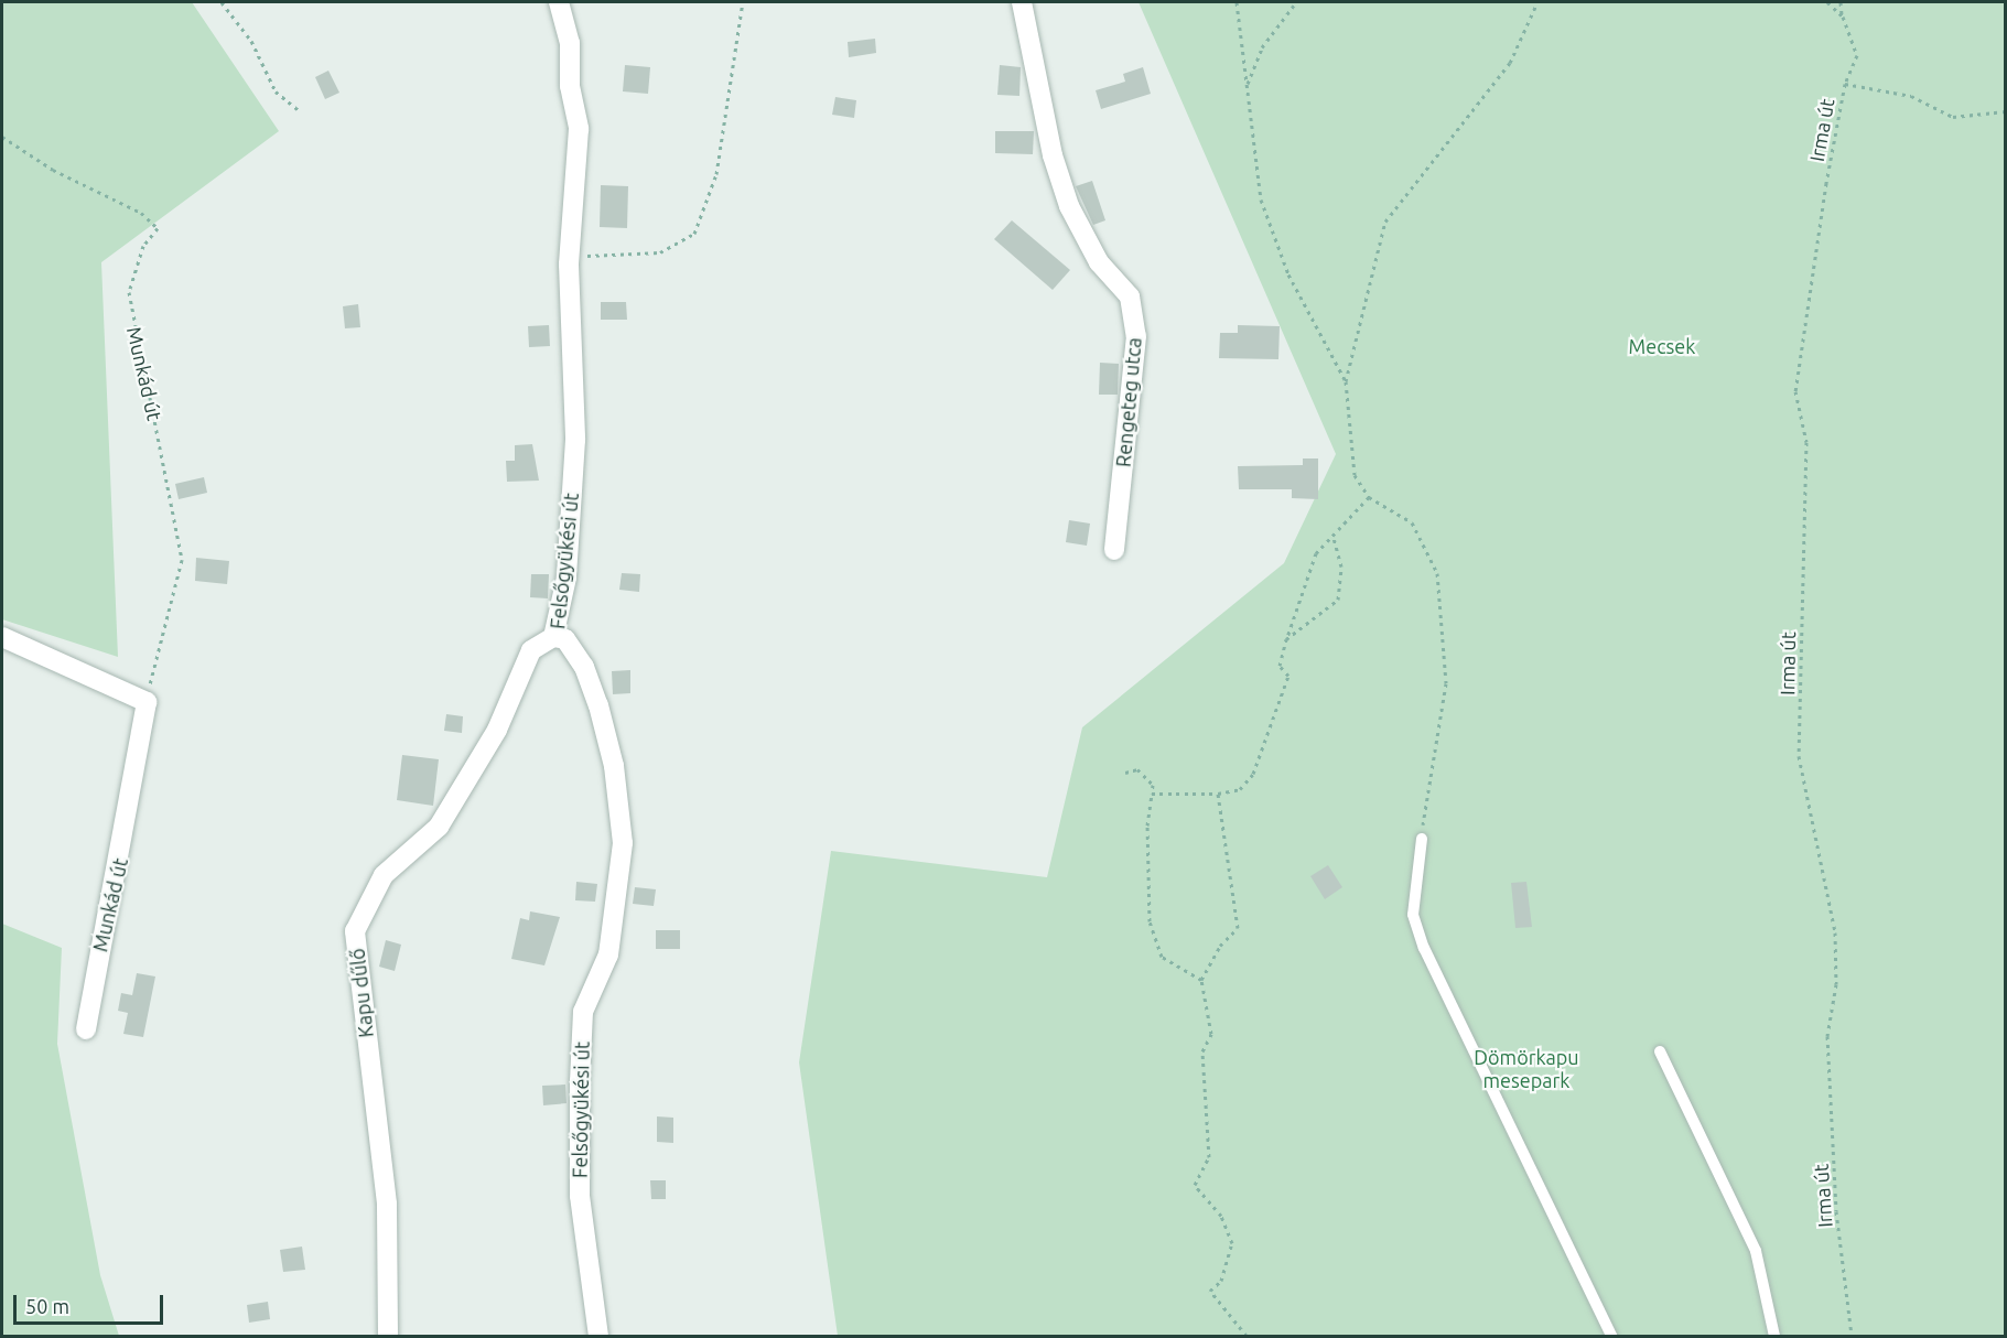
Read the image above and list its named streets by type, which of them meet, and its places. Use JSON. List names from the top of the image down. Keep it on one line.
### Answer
{"streets":{"street":["Munkád út","Rengeteg utca","Felsőgyükési út","Kapu dűlő"],"path":["Irma út"]},"crossings":[["Felsőgyükési út","Kapu dűlő"]],"parks":["Mecsek","Dömörkapu mesepark"],"scale_bar":"50 m"}
